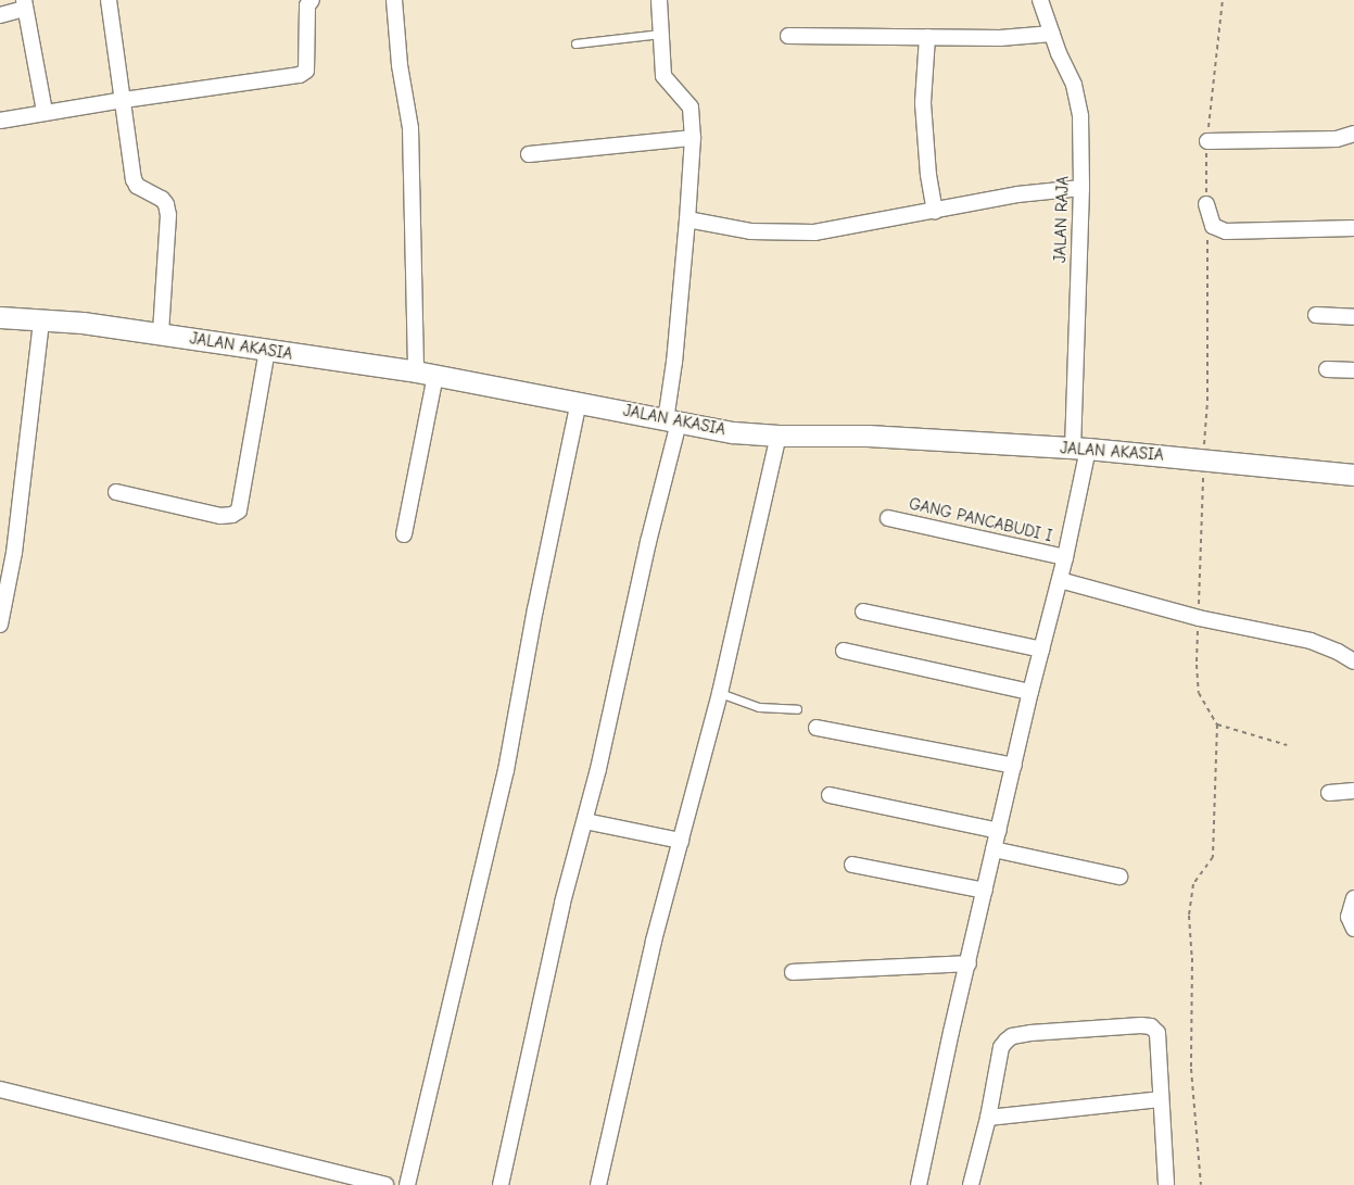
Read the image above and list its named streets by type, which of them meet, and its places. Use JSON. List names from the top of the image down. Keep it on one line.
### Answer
{"streets":{"street":["JALAN RAJA","JALAN AKASIA","GANG PANCABUDI I"]},"crossings":[["JALAN RAJA","JALAN AKASIA"],["JALAN RAJA","GANG PANCABUDI I"]]}
